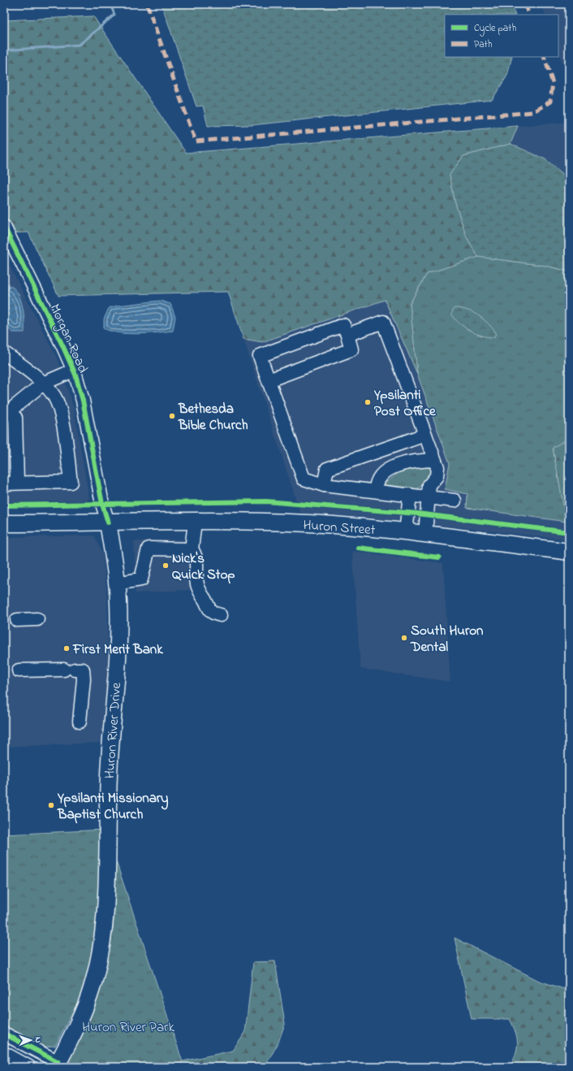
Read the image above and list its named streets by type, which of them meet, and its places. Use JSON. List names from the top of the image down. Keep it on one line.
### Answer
{"streets":{"main road":["Huron Street","Huron River Drive"],"street":["Morgan Road"]},"crossings":[["Morgan Road","Huron Street"],["Morgan Road","Huron River Drive"],["Huron Street","Huron River Drive"]],"parks":["Huron River Park"],"places":["Ypsilanti Post Office","Bethesda Bible Church","Nick's Quick Stop","South Huron Dental","First Merit Bank","Ypsilanti Missionary Baptist Church"],"legend":["Cycle path","Path"],"north":"right"}
